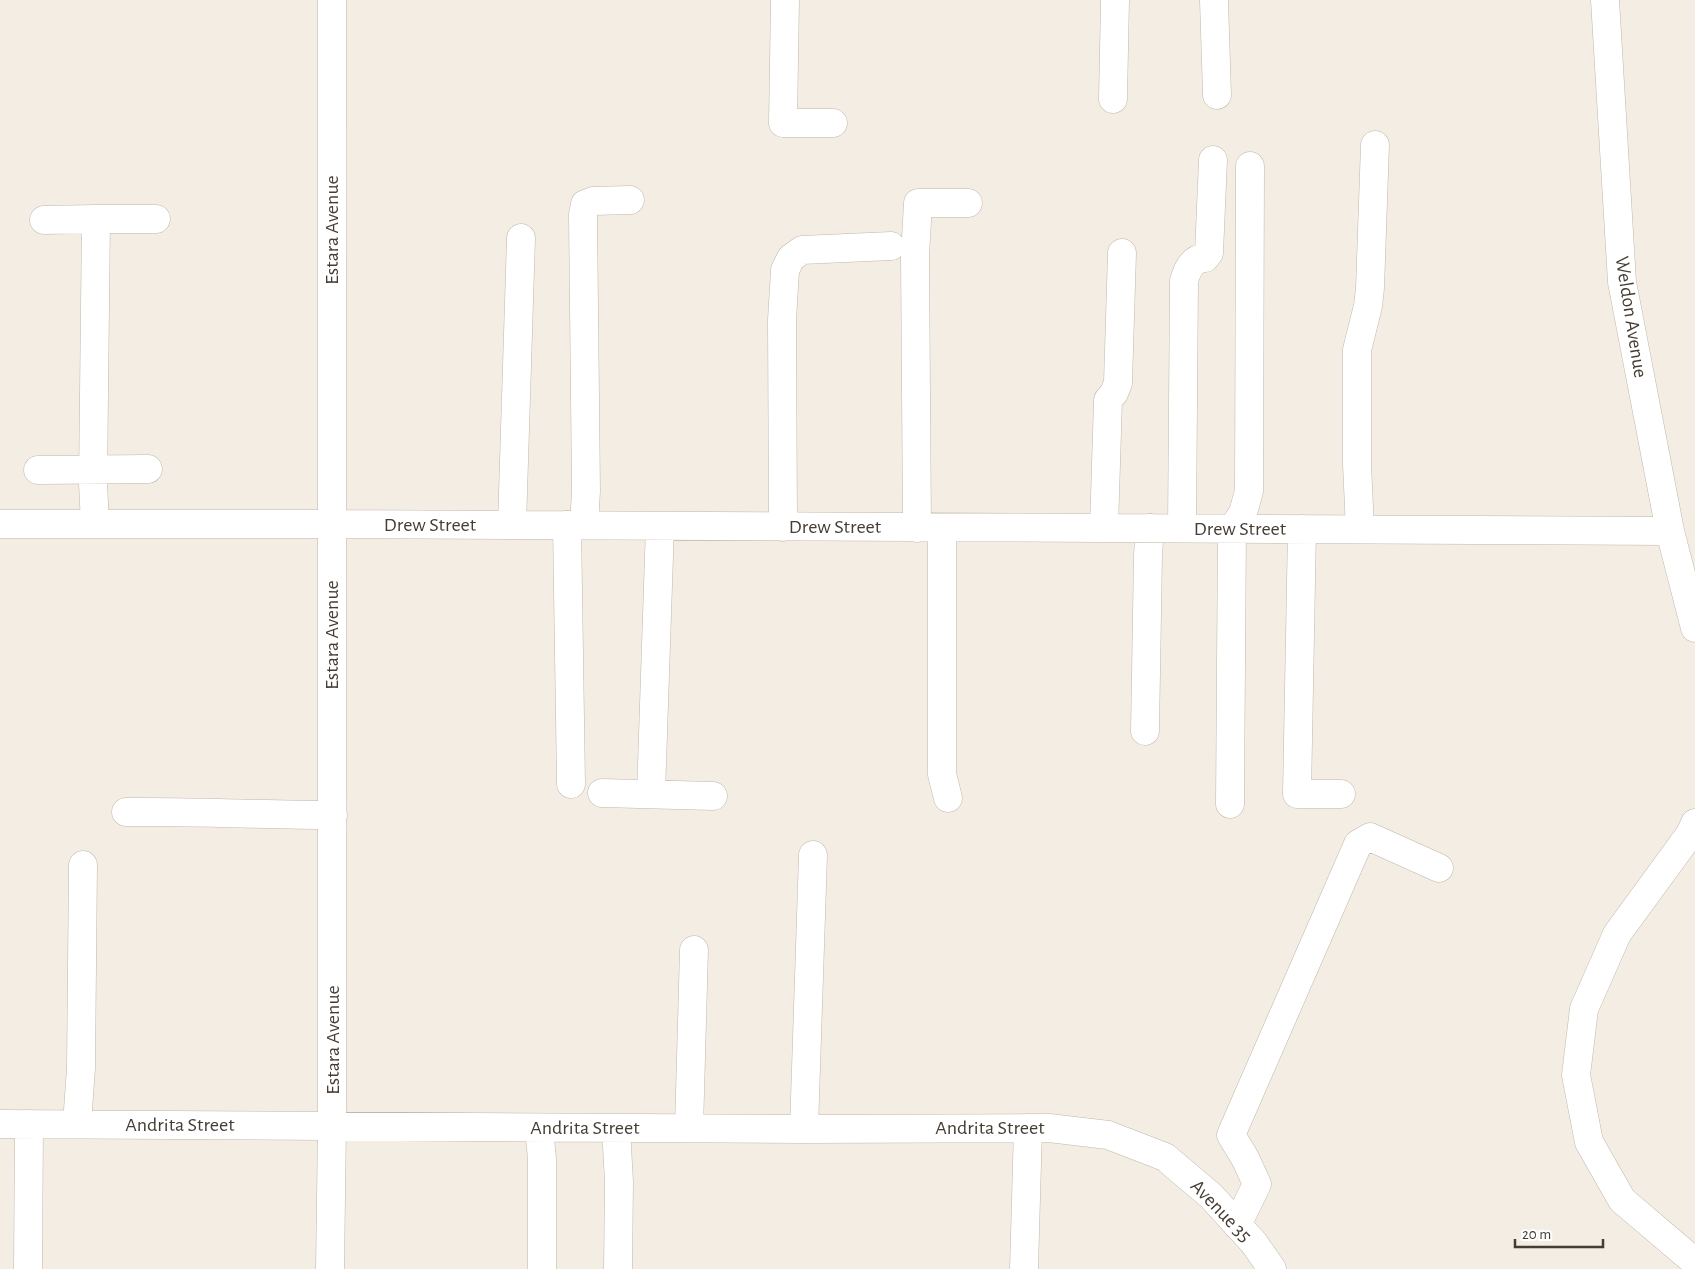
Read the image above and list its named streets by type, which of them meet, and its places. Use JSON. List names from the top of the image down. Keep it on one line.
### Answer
{"streets":{"street":["Estara Avenue","Weldon Avenue","Drew Street","Andrita Street","Avenue 35"]},"crossings":[["Estara Avenue","Drew Street"],["Estara Avenue","Andrita Street"],["Weldon Avenue","Drew Street"],["Andrita Street","Avenue 35"]],"scale_bar":"20 m"}
